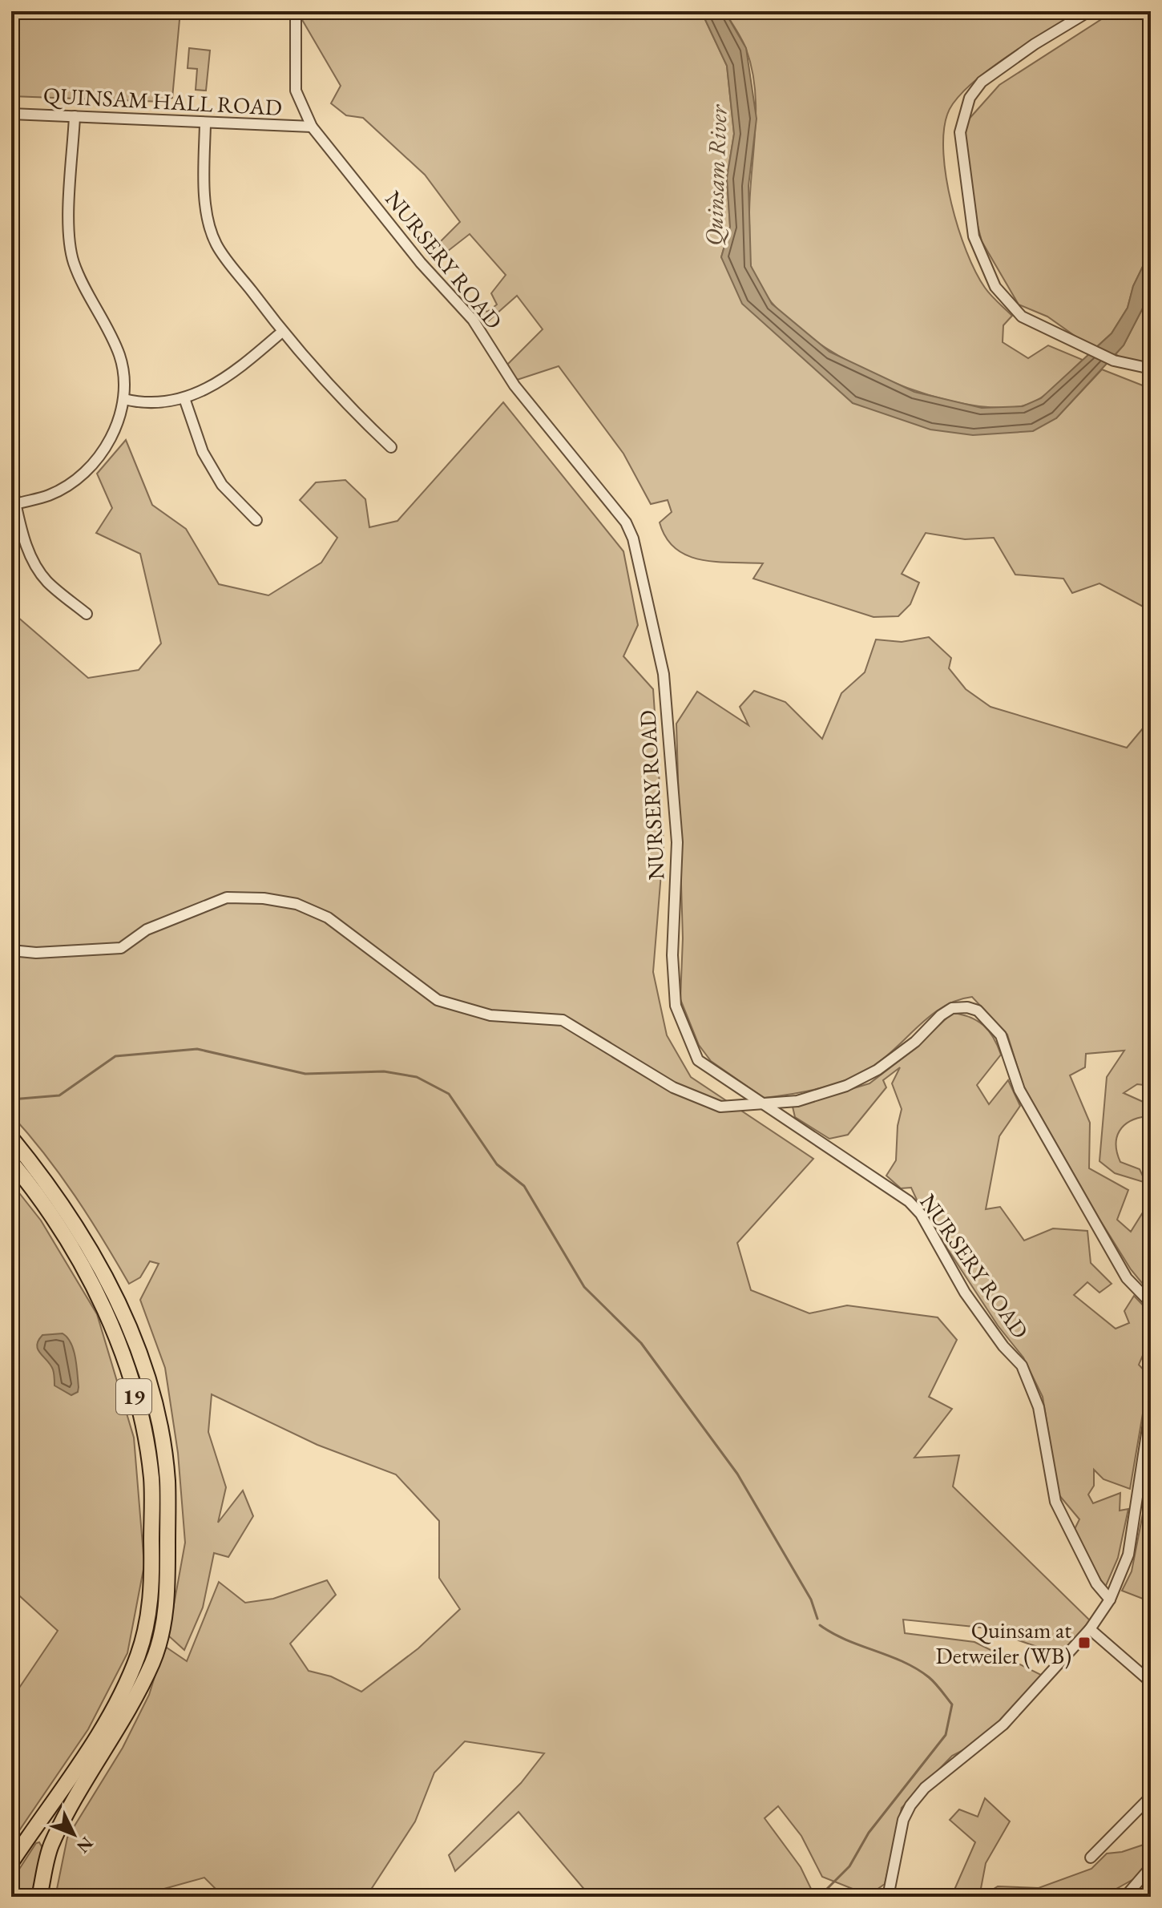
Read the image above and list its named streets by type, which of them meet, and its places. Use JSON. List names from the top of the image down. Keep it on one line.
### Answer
{"streets":{"highway":["19"],"street":["QUINSAM HALL ROAD","NURSERY ROAD"]},"crossings":[["QUINSAM HALL ROAD","NURSERY ROAD"]],"water":["Quinsam River"],"places":{"transit":["Quinsam at Detweiler (WB)"]},"north":"bottom right"}
